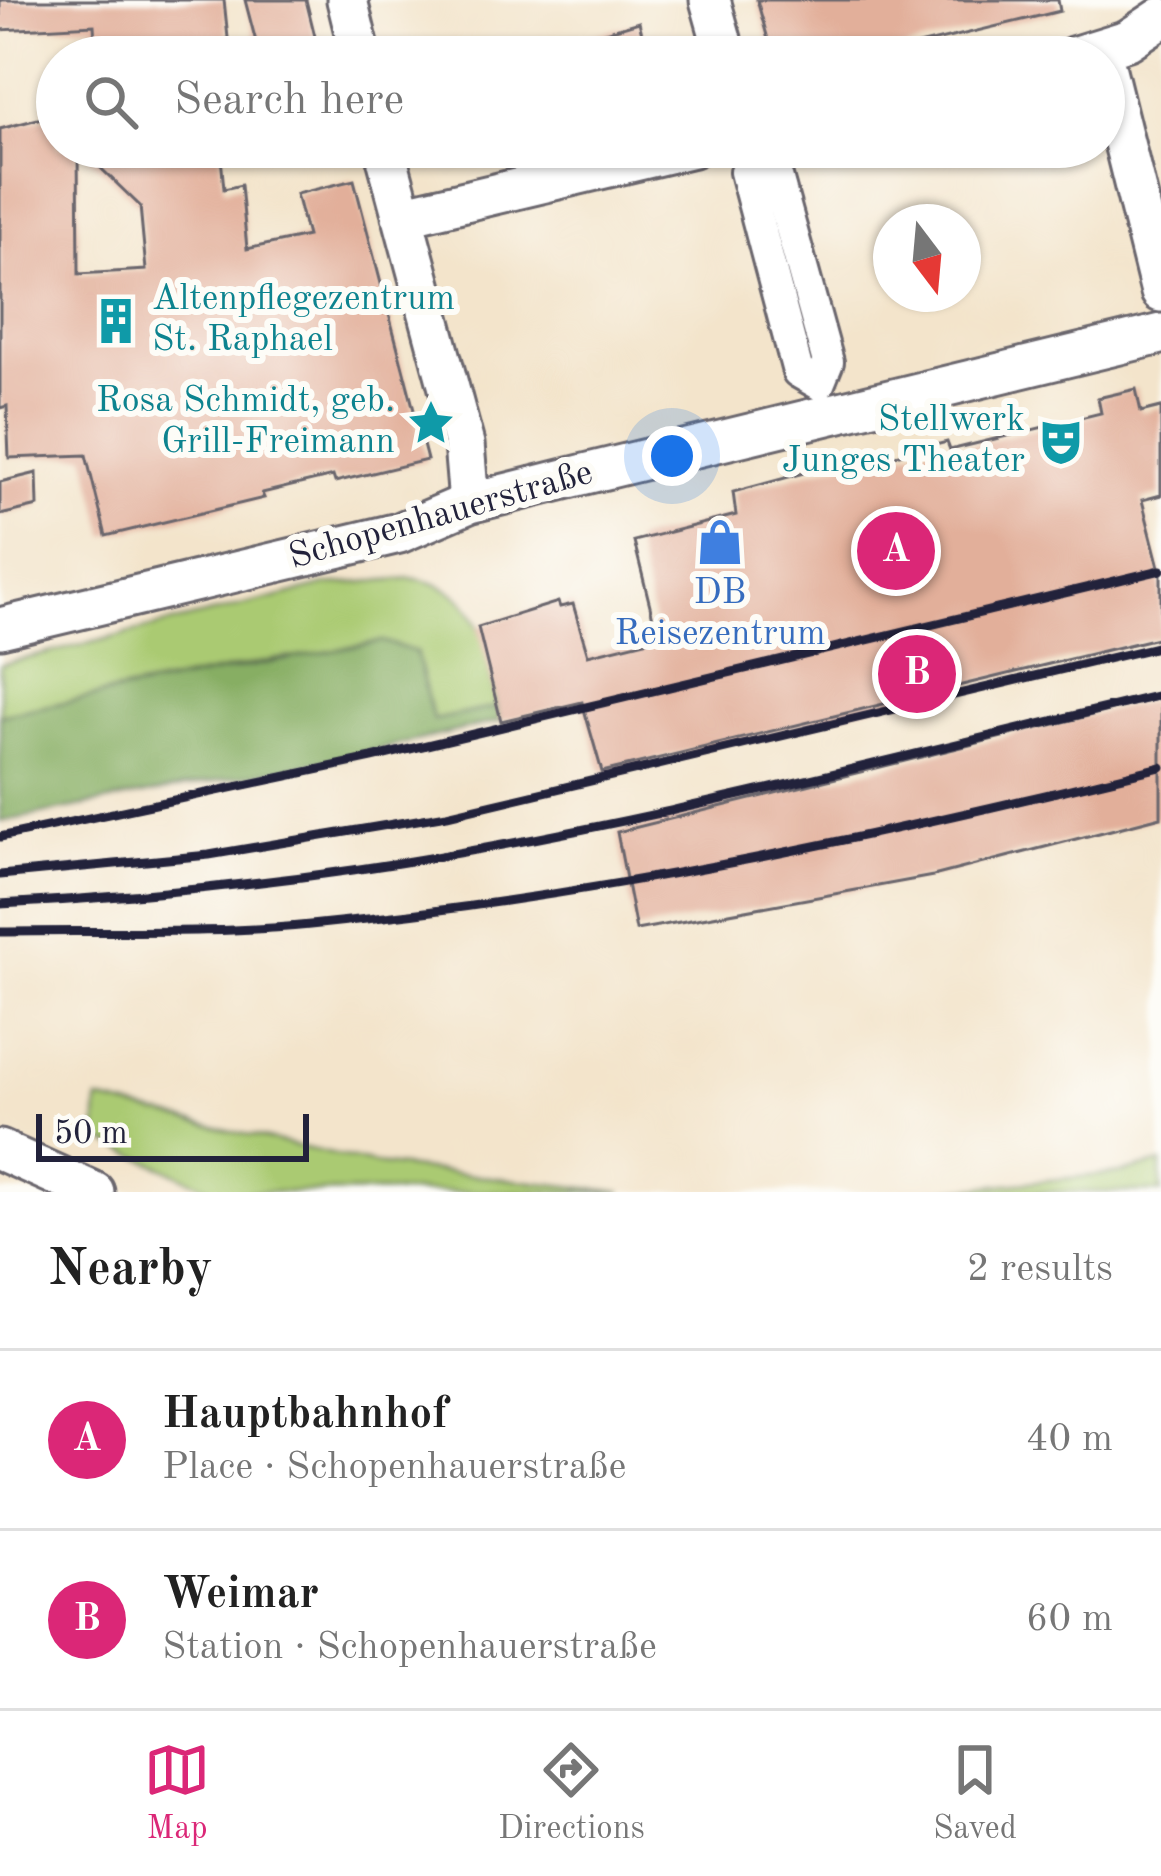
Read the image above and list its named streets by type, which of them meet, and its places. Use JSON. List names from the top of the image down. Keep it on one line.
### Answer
{"streets":{"street":["Schopenhauerstraße"]},"places":{"building":["Altenpflegezentrum St. Raphael"],"place":["Rosa Schmidt, geb. Grill-Freimann"],"theatre":["Stellwerk Junges Theater"],"shop":["DB Reisezentrum"]},"scale_bar":"50 m","north":"bottom","page":{"search":"Search here","pins":["A","B"],"scale":"50 m","heading":["Nearby","2 results"],"list":[{"mark":"A","name":"Hauptbahnhof","note":"Place · Schopenhauerstraße","value":"40 m"},{"mark":"B","name":"Weimar","note":"Station · Schopenhauerstraße","value":"60 m"}],"nav":["Map","Directions","Saved"]}}
